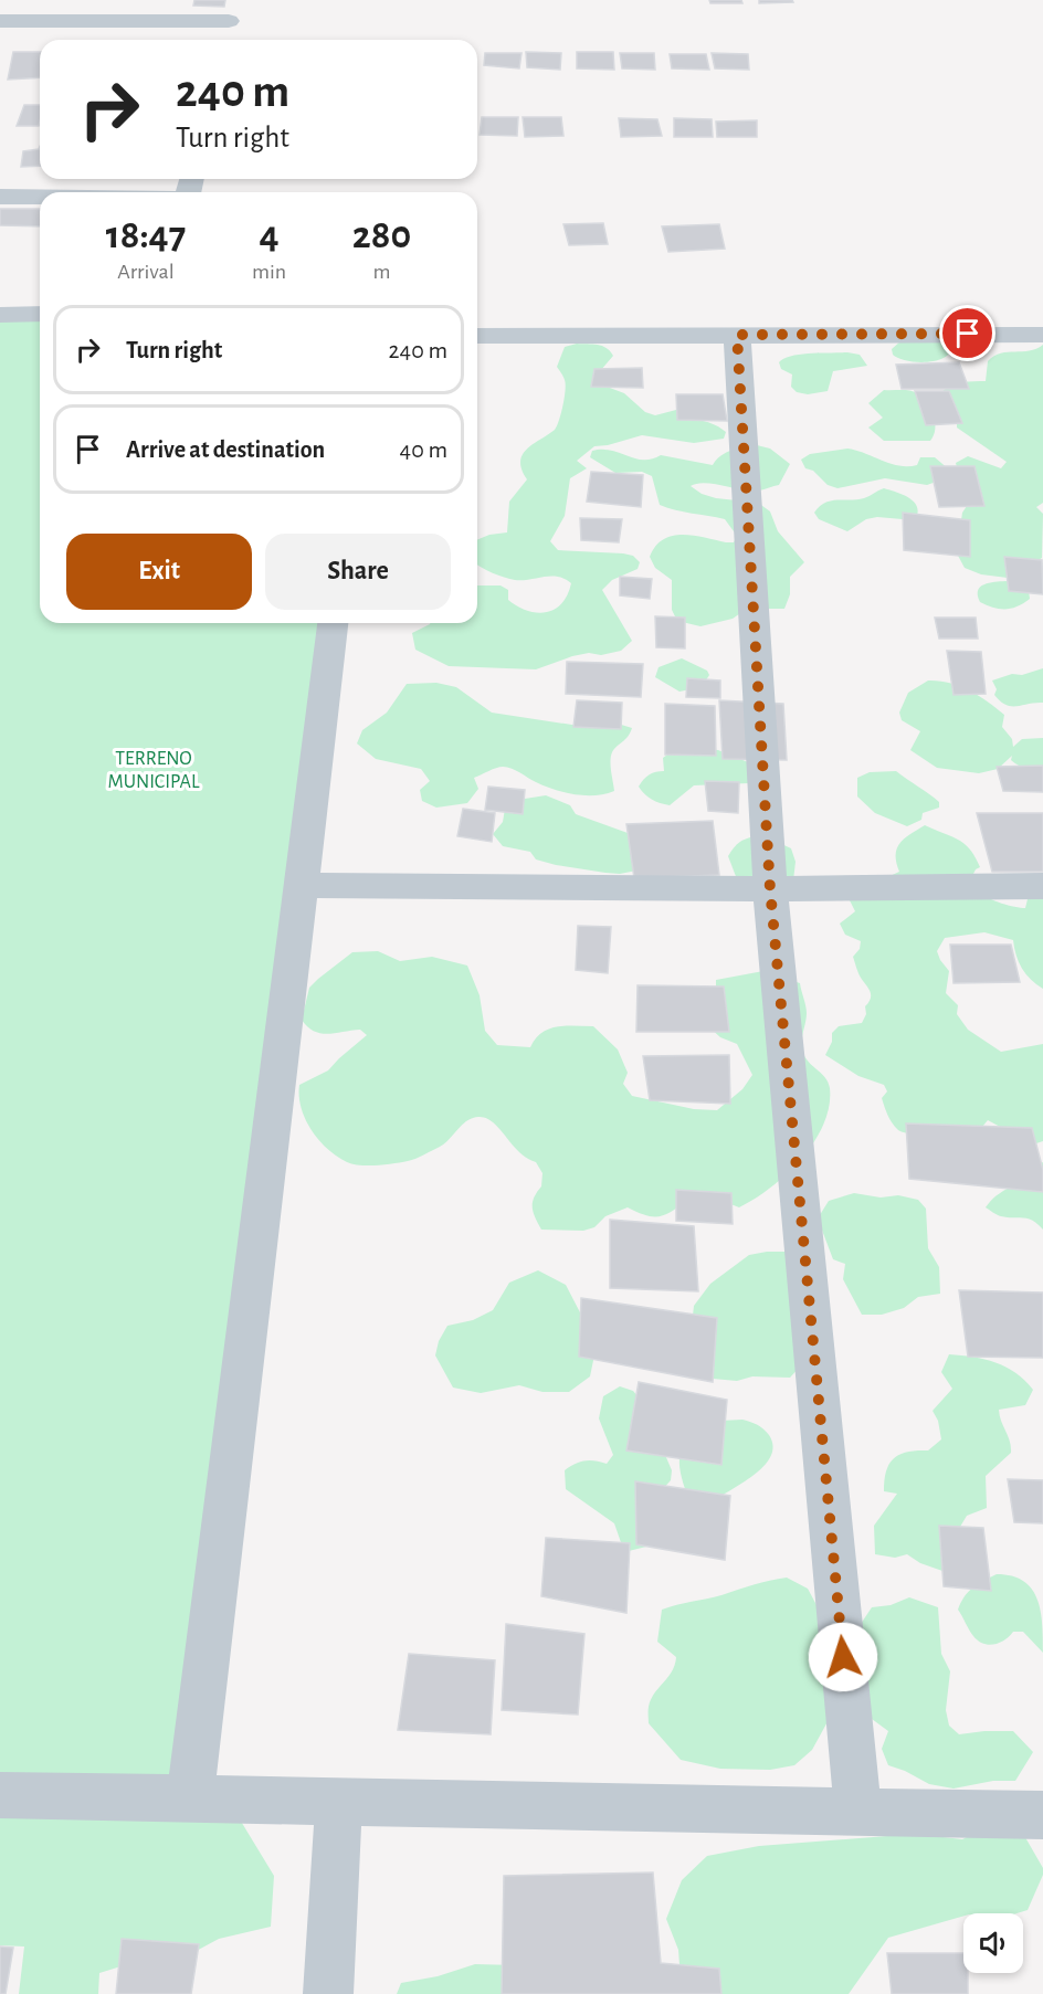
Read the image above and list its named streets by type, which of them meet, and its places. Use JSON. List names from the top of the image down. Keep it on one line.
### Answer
{"parks":["TERRENO MUNICIPAL"],"page":{"turn":["240 m","Turn right"],"eta":["18:47","Arrival","4","min","280","m"],"list":[{"name":"Turn right","value":"240 m"},{"name":"Arrive at destination","value":"40 m"}],"buttons":["Exit","Share"]}}
